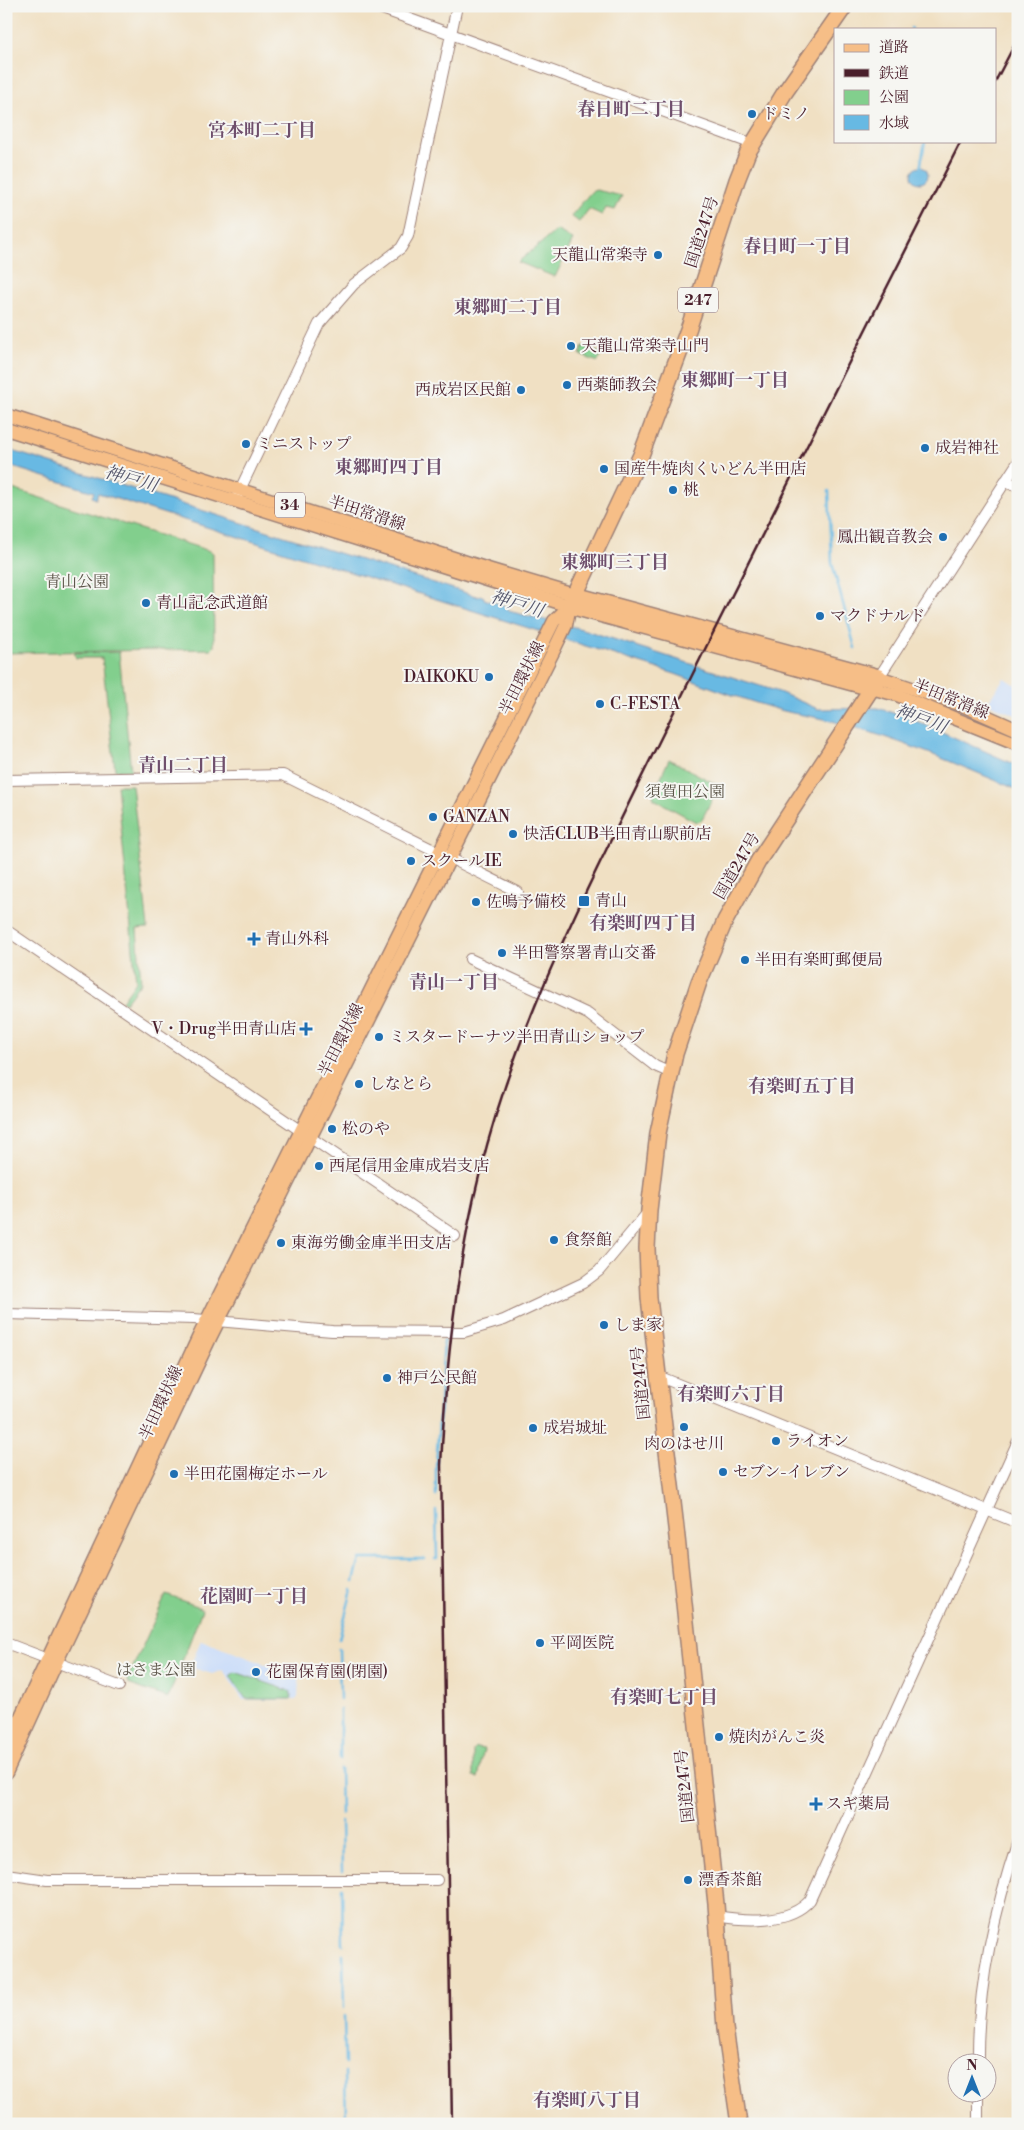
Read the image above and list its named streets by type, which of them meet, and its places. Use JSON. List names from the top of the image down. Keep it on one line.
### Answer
{"streets":{"highway":["国道247号","247"],"main road":["34","半田常滑線","半田環状線"]},"crossings":[["国道247号","半田常滑線"],["国道247号","半田環状線"],["半田常滑線","半田環状線"]],"districts":["春日町二丁目","宮本町二丁目","春日町一丁目","東郷町二丁目","東郷町一丁目","東郷町四丁目","東郷町三丁目","青山二丁目","有楽町四丁目","青山一丁目","有楽町五丁目","有楽町六丁目","花園町一丁目","有楽町七丁目","有楽町八丁目"],"water":["神戸川"],"parks":["青山公園","須賀田公園","はさま公園"],"places":{"other":["ドミノ","天龍山常楽寺","天龍山常楽寺山門","西薬師教会","西成岩区民館","ミニストップ","成岩神社","国産牛焼肉くいどん半田店","桃","鳳出観音教会","青山記念武道館","マクドナルド","DAIKOKU","C-FESTA","GANZAN","快活CLUB半田青山駅前店","スクールIE","佐鳴予備校","半田警察署青山交番","半田有楽町郵便局","ミスタードーナツ半田青山ショップ","しなとら","松のや","西尾信用金庫成岩支店","食祭館","東海労働金庫半田支店","しま家","神戸公民館","肉のはせ川","成岩城址","ライオン","セブン-イレブン","半田花園梅定ホール","平岡医院","花園保育園(閉園)","焼肉がんこ炎","漂香茶館"],"transit":["青山"],"health":["青山外科","V・Drug半田青山店","スギ薬局"]},"legend":["道路","鉄道","公園","水域"],"north":"top"}
